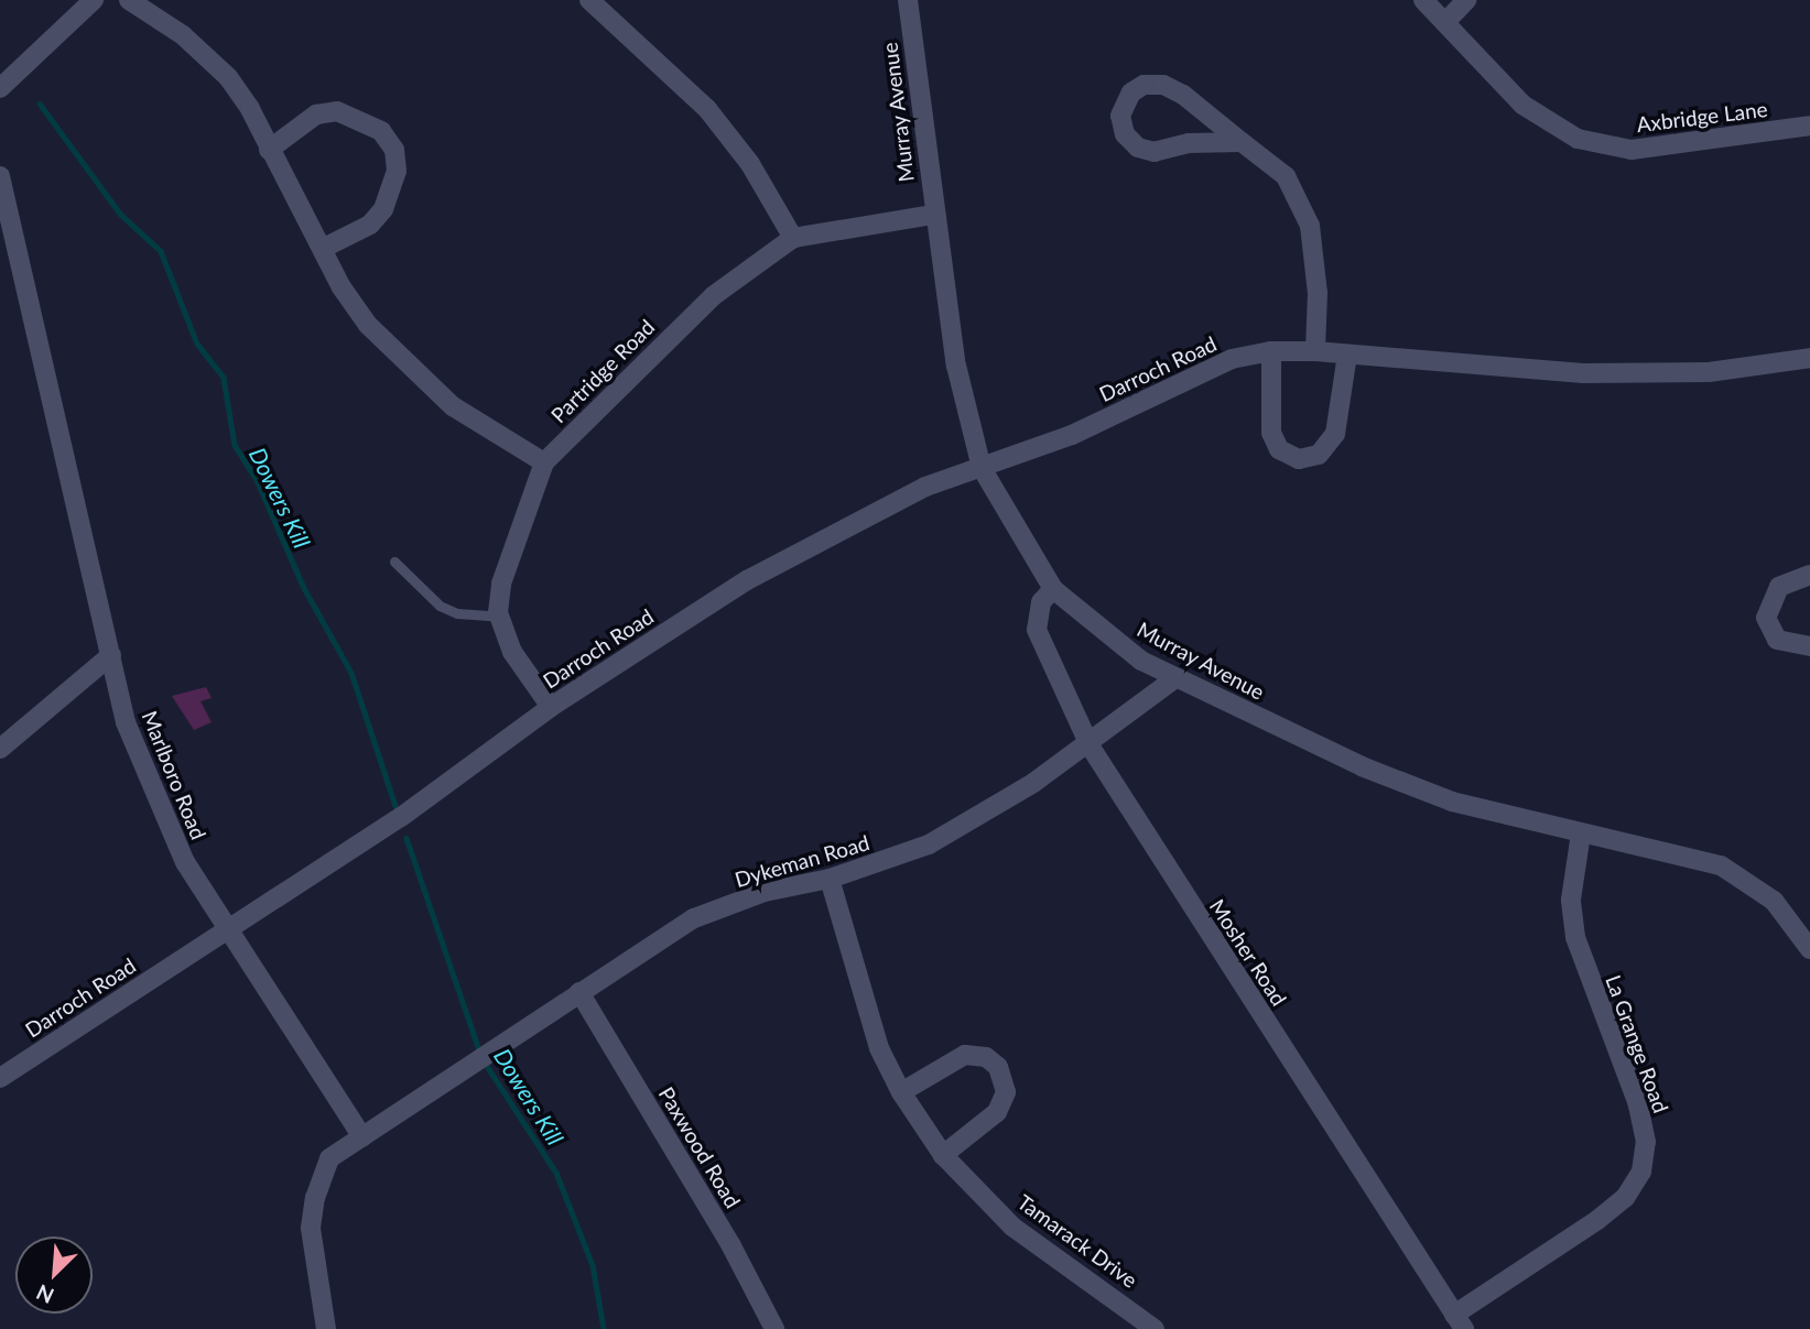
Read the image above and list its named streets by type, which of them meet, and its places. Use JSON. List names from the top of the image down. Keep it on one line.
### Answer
{"streets":{"street":["Murray Avenue","Axbridge Lane","Darroch Road","Partridge Road","Marlboro Road","Dykeman Road","Mosher Road","La Grange Road","Paxwood Road","Tamarack Drive"]},"crossings":[["Murray Avenue","Darroch Road"],["Murray Avenue","Partridge Road"],["Murray Avenue","Dykeman Road"],["Murray Avenue","Mosher Road"],["Murray Avenue","La Grange Road"],["Darroch Road","Partridge Road"],["Darroch Road","Marlboro Road"],["Marlboro Road","Dykeman Road"],["Dykeman Road","Mosher Road"],["Dykeman Road","Paxwood Road"],["Dykeman Road","Tamarack Drive"],["Mosher Road","La Grange Road"]],"water":["Dowers Kill"],"north":"bottom left"}
